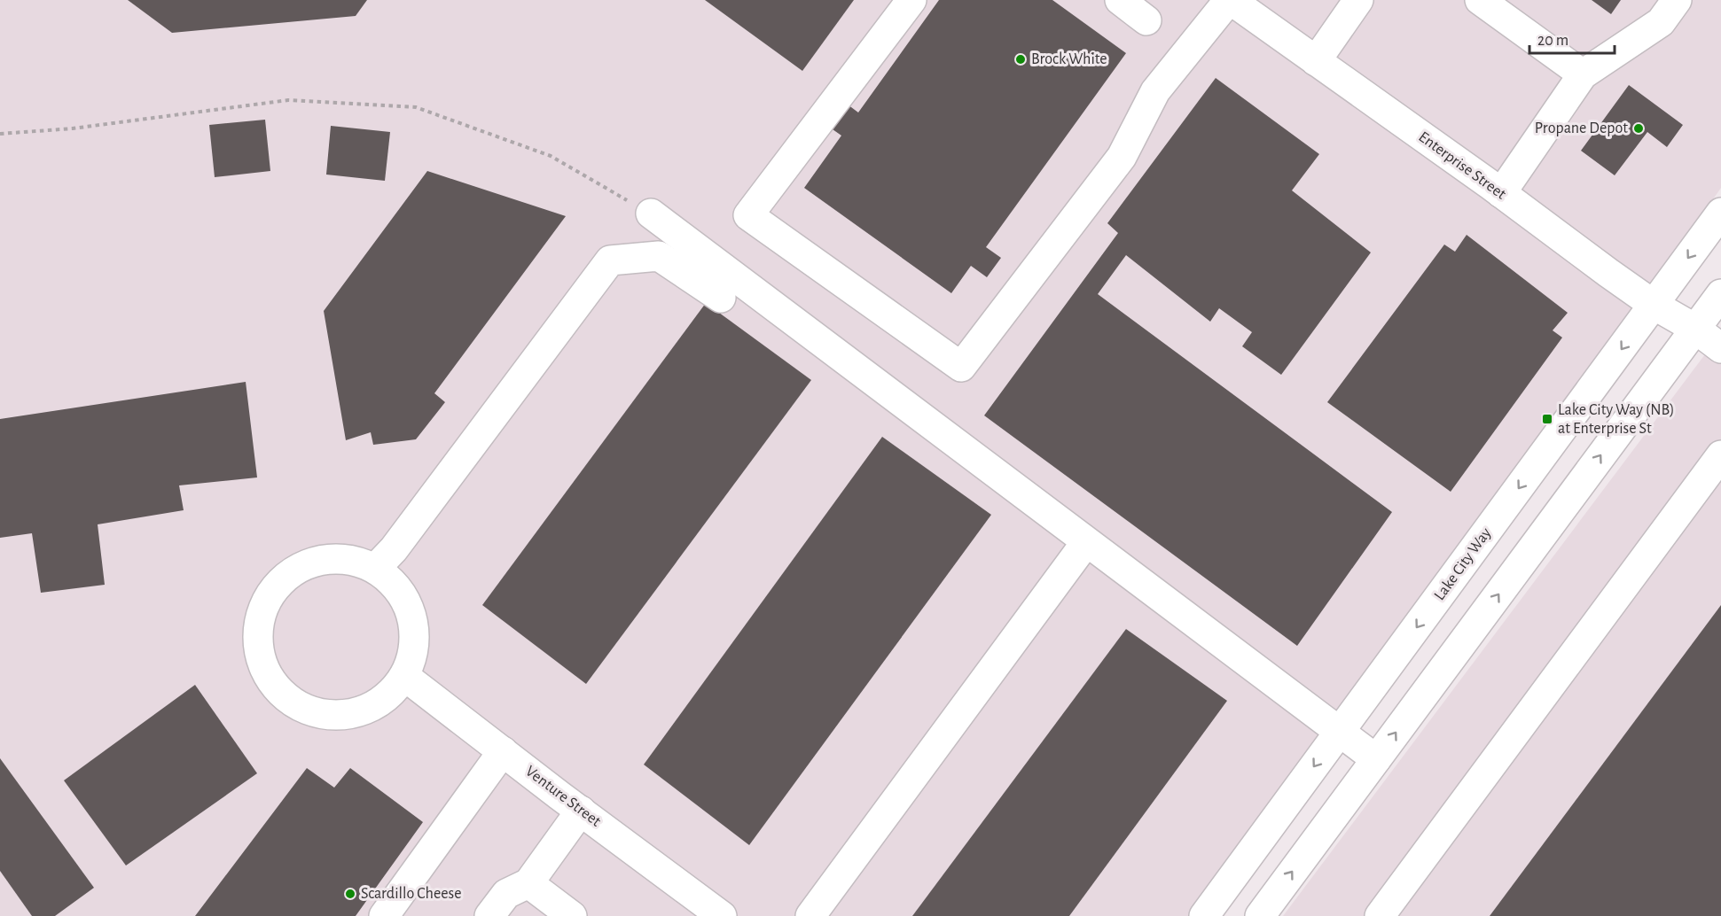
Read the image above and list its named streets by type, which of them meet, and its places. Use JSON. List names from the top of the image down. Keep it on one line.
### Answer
{"streets":{"street":["Enterprise Street","Lake City Way","Venture Street"]},"crossings":[["Enterprise Street","Lake City Way"]],"places":{"other":["Brock White","Propane Depot","Scardillo Cheese"],"transit":["Lake City Way (NB) at Enterprise St"]},"scale_bar":"20 m"}
